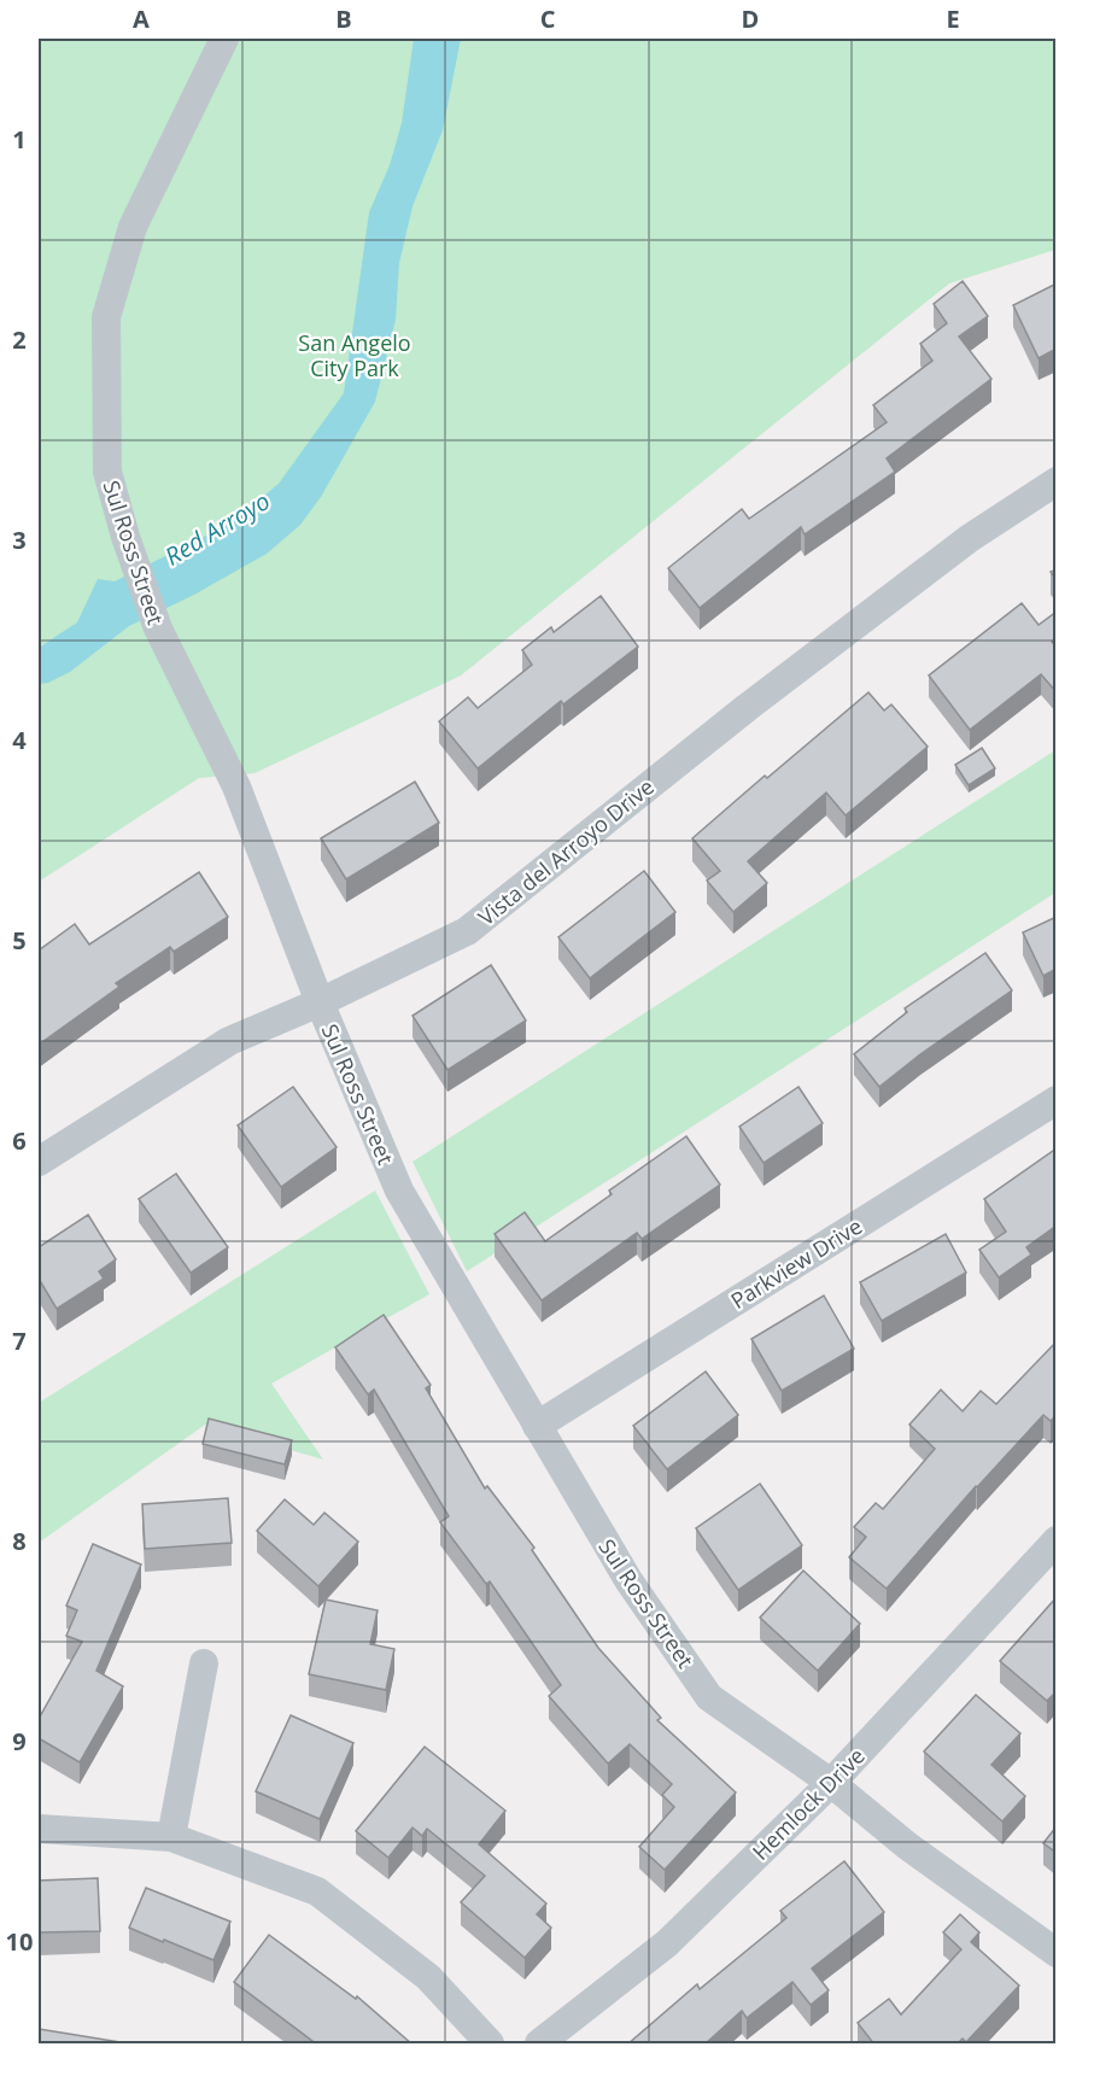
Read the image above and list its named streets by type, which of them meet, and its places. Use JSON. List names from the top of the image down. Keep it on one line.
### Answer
{"streets":{"street":["Sul Ross Street","Vista del Arroyo Drive","Parkview Drive","Hemlock Drive"]},"crossings":[["Sul Ross Street","Vista del Arroyo Drive"],["Sul Ross Street","Parkview Drive"],["Sul Ross Street","Hemlock Drive"]],"water":["Red Arroyo"],"parks":["San Angelo City Park"],"grid":{"columns":["A","B","C","D","E"],"rows":["1","2","3","4","5","6","7","8","9","10"]}}
